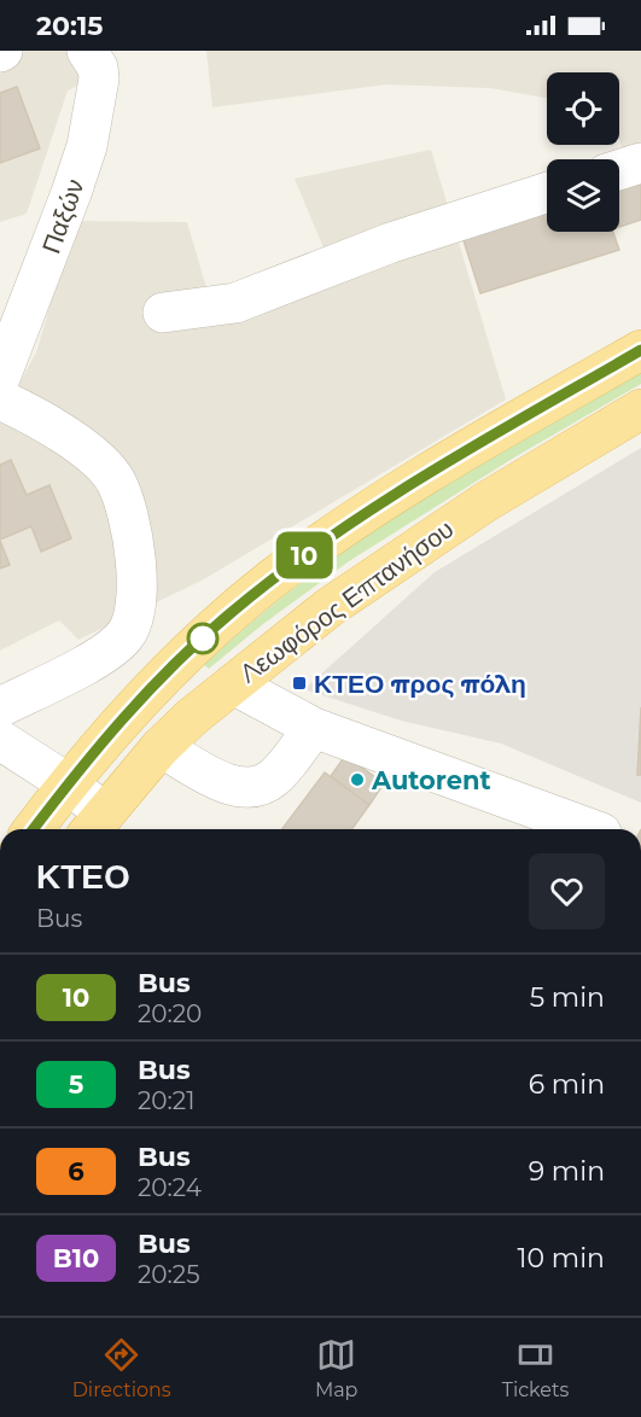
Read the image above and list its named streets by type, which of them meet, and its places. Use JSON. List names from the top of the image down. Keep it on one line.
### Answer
{"streets":{"main road":["Λεωφόρος Επτανήσου"],"street":["Παξών"]},"places":{"transit":["ΚΤΕΟ προς πόλη"],"other":["Autorent"]},"lines":["bus line 10"],"page":{"status":"20:15","on_map":"10","heading":["ΚΤΕΟ","Bus"],"list":[{"mark":"10","name":"Bus","note":"20:20","value":"5 min"},{"mark":"5","name":"Bus","note":"20:21","value":"6 min"},{"mark":"6","name":"Bus","note":"20:24","value":"9 min"},{"mark":"B10","name":"Bus","note":"20:25","value":"10 min"}],"tabs":["Directions","Map","Tickets"]}}
